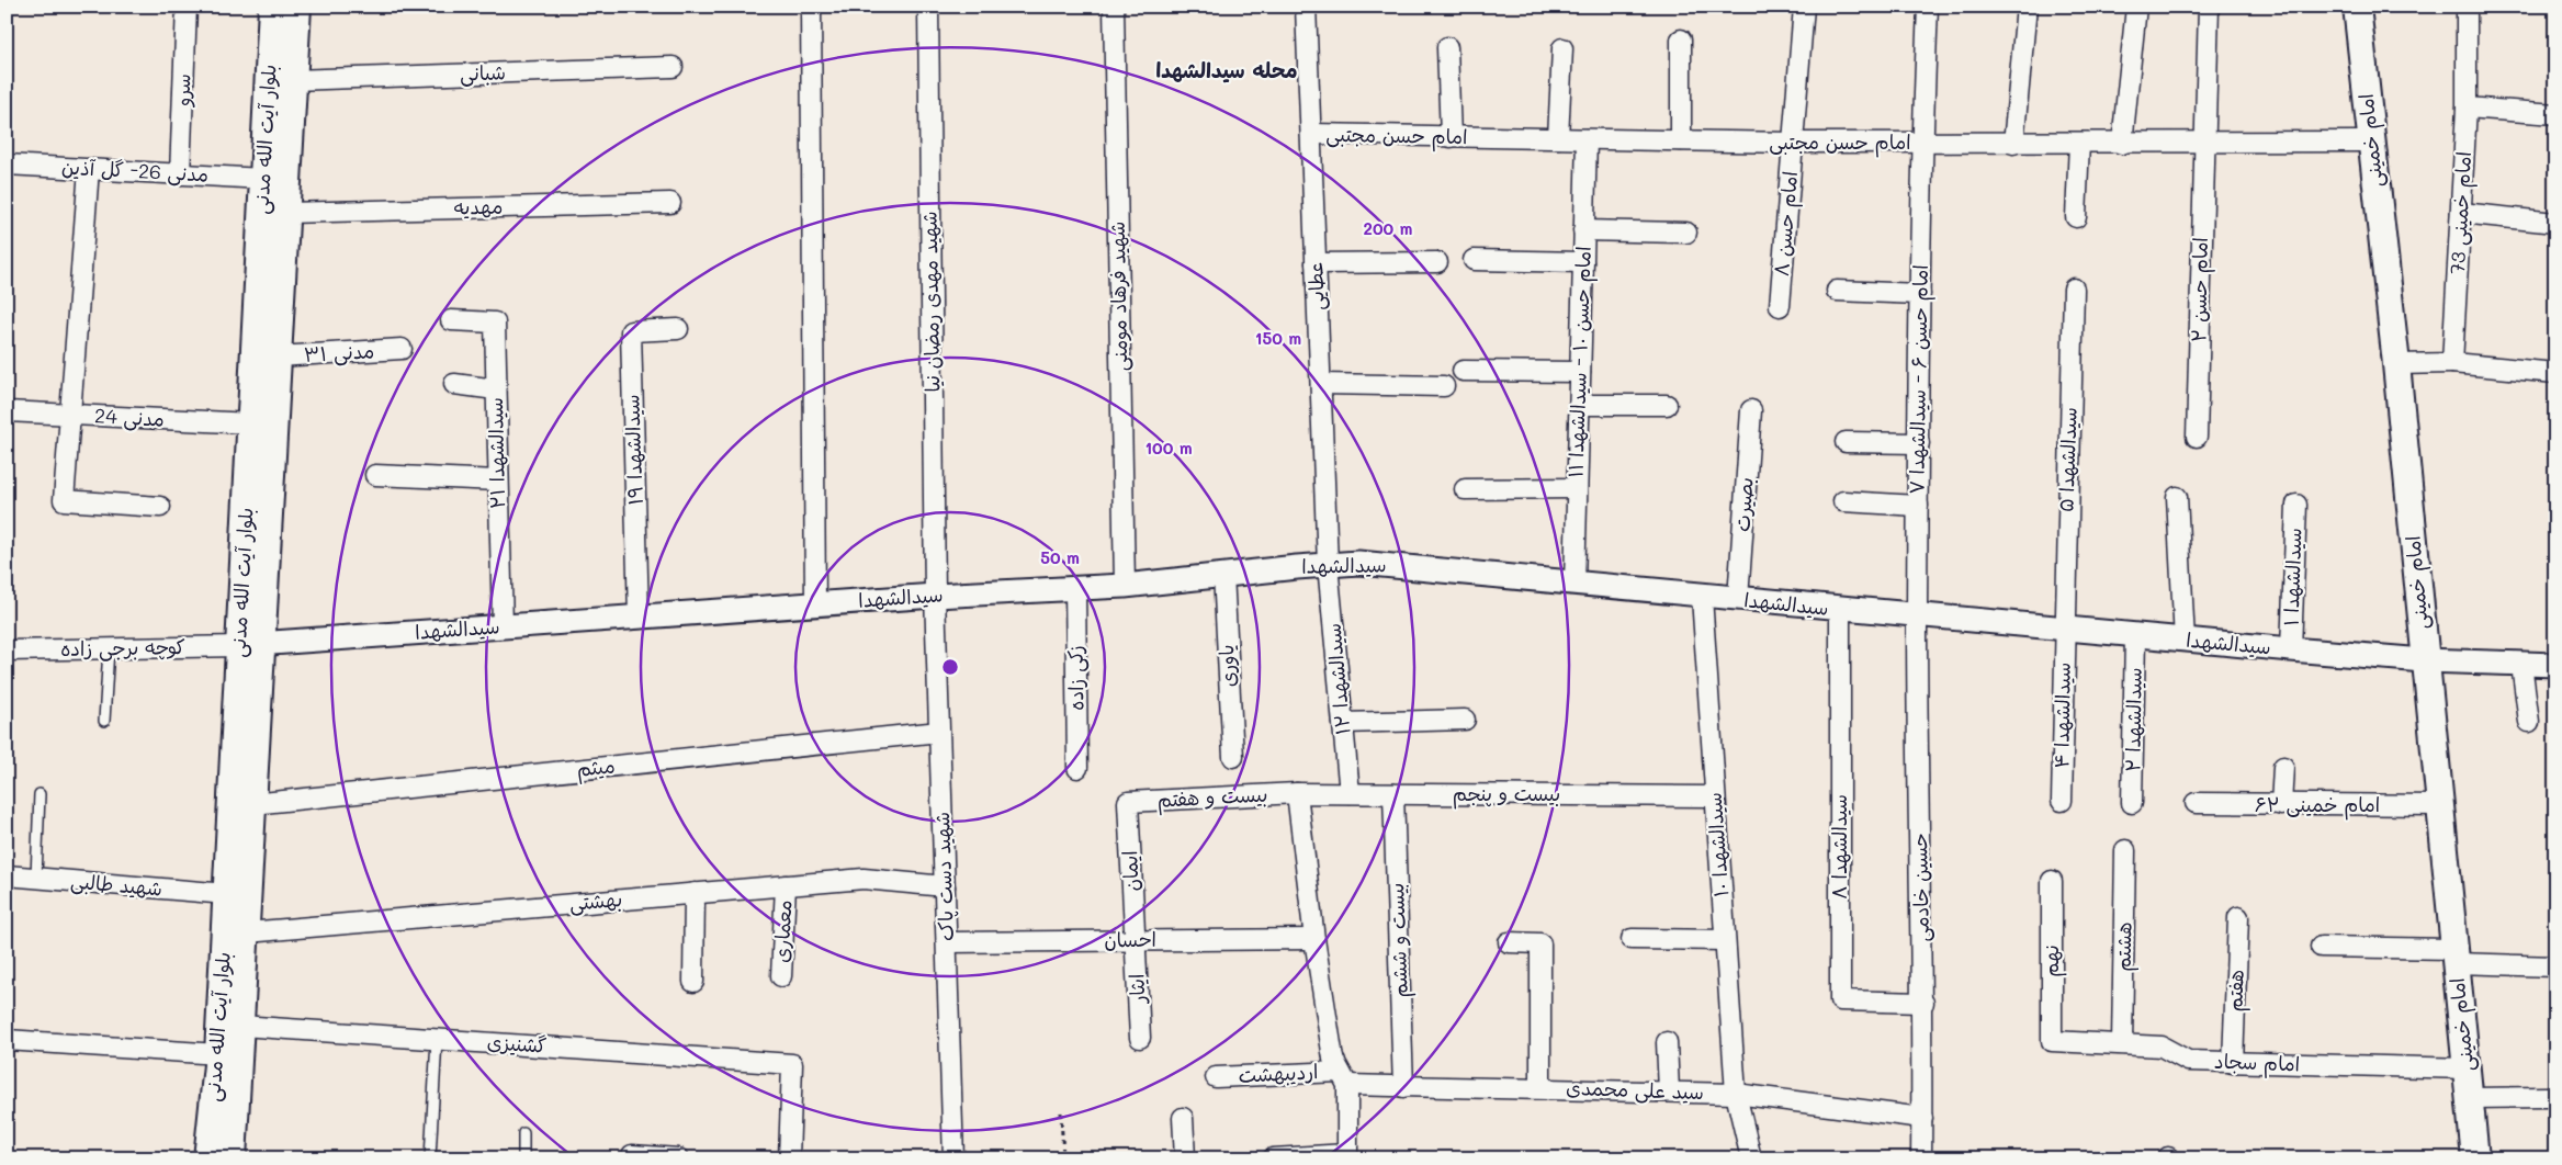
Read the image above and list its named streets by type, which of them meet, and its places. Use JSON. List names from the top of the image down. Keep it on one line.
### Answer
{"streets":{"main road":["بلوار آیت الله مدنی","امام خمینی"],"street":["شبانی","سرو","امام حسن مجتبی","مدنی 26- گل آذین","مهدیه","امام خمینی 73","امام حسن ۸","عطایی","امام حسن ۲","شهید فرهاد مومنی","شهید مهدی رمضان نیا","مدنی ۳۱","امام حسن ۱۰ - سیدالشهدا ۱۱","امام حسن ۶ - سیدالشهدا ۷","مدنی 24","سیدالشهدا ۱۹","سیدالشهدا ۲۱","سیدالشهدا ۵","بصیرت","سیدالشهدا","سیدالشهدا ۱","کوچه برجى زاده","یاوری","زکی زاده","سیدالشهدا ۱۲","سیدالشهدا ۴","سیدالشهدا ۲","میثم","بیست و پنجم","بیست و هفتم","امام خمینی ۶۲","سیدالشهدا ۱۰","سیدالشهدا ۸","ایمان","شهید دست پاک","شهید طالبی","حسین خادمی","بهشتی","معماری","احسان","بیست و ششم","هشتم","نهم","ایثار","هفتم","گشنیزی","امام سجاد","اردیبهشت","سید علی محمدی"]},"crossings":[["شبانی","بلوار آیت الله مدنی"],["سرو","مدنی 26- گل آذین"],["امام حسن مجتبی","امام خمینی"],["امام حسن مجتبی","امام حسن ۸"],["امام حسن مجتبی","عطایی"],["امام حسن مجتبی","امام حسن ۲"],["امام حسن مجتبی","امام حسن ۱۰ - سیدالشهدا ۱۱"],["امام حسن مجتبی","امام حسن ۶ - سیدالشهدا ۷"],["بلوار آیت الله مدنی","مدنی 26- گل آذین"],["بلوار آیت الله مدنی","مهدیه"],["بلوار آیت الله مدنی","مدنی ۳۱"],["بلوار آیت الله مدنی","مدنی 24"],["بلوار آیت الله مدنی","سیدالشهدا"],["بلوار آیت الله مدنی","کوچه برجى زاده"],["بلوار آیت الله مدنی","میثم"],["بلوار آیت الله مدنی","شهید طالبی"],["بلوار آیت الله مدنی","بهشتی"],["بلوار آیت الله مدنی","گشنیزی"],["امام خمینی","سیدالشهدا"],["امام خمینی","امام خمینی ۶۲"],["امام خمینی","امام سجاد"],["عطایی","سیدالشهدا"],["عطایی","سیدالشهدا ۱۲"],["شهید فرهاد مومنی","سیدالشهدا"],["شهید مهدی رمضان نیا","سیدالشهدا"],["شهید مهدی رمضان نیا","شهید دست پاک"],["امام حسن ۱۰ - سیدالشهدا ۱۱","سیدالشهدا"],["امام حسن ۶ - سیدالشهدا ۷","سیدالشهدا"],["امام حسن ۶ - سیدالشهدا ۷","حسین خادمی"],["سیدالشهدا ۱۹","سیدالشهدا"],["سیدالشهدا ۲۱","سیدالشهدا"],["سیدالشهدا ۵","سیدالشهدا"],["سیدالشهدا ۵","سیدالشهدا ۴"],["بصیرت","سیدالشهدا"],["سیدالشهدا","سیدالشهدا ۱"],["سیدالشهدا","کوچه برجى زاده"],["سیدالشهدا","یاوری"],["سیدالشهدا","زکی زاده"],["سیدالشهدا","سیدالشهدا ۱۲"],["سیدالشهدا","سیدالشهدا ۴"],["سیدالشهدا","سیدالشهدا ۲"],["سیدالشهدا","سیدالشهدا ۱۰"],["سیدالشهدا","سیدالشهدا ۸"],["سیدالشهدا","شهید دست پاک"],["سیدالشهدا","حسین خادمی"],["سیدالشهدا ۱۲","بیست و پنجم"],["میثم","شهید دست پاک"],["بیست و پنجم","بیست و هفتم"],["بیست و پنجم","سیدالشهدا ۱۰"],["بیست و پنجم","بیست و ششم"],["بیست و هفتم","ایمان"],["سیدالشهدا ۱۰","سید علی محمدی"],["سیدالشهدا ۸","حسین خادمی"],["ایمان","احسان"],["ایمان","ایثار"],["شهید دست پاک","بهشتی"],["شهید دست پاک","احسان"],["حسین خادمی","سید علی محمدی"],["بهشتی","معماری"],["احسان","ایثار"],["بیست و ششم","سید علی محمدی"],["هشتم","امام سجاد"],["نهم","امام سجاد"],["هفتم","امام سجاد"],["اردیبهشت","سید علی محمدی"]],"districts":["محله سیدالشهدا"],"rings":["200 m","150 m","100 m","50 m"]}
